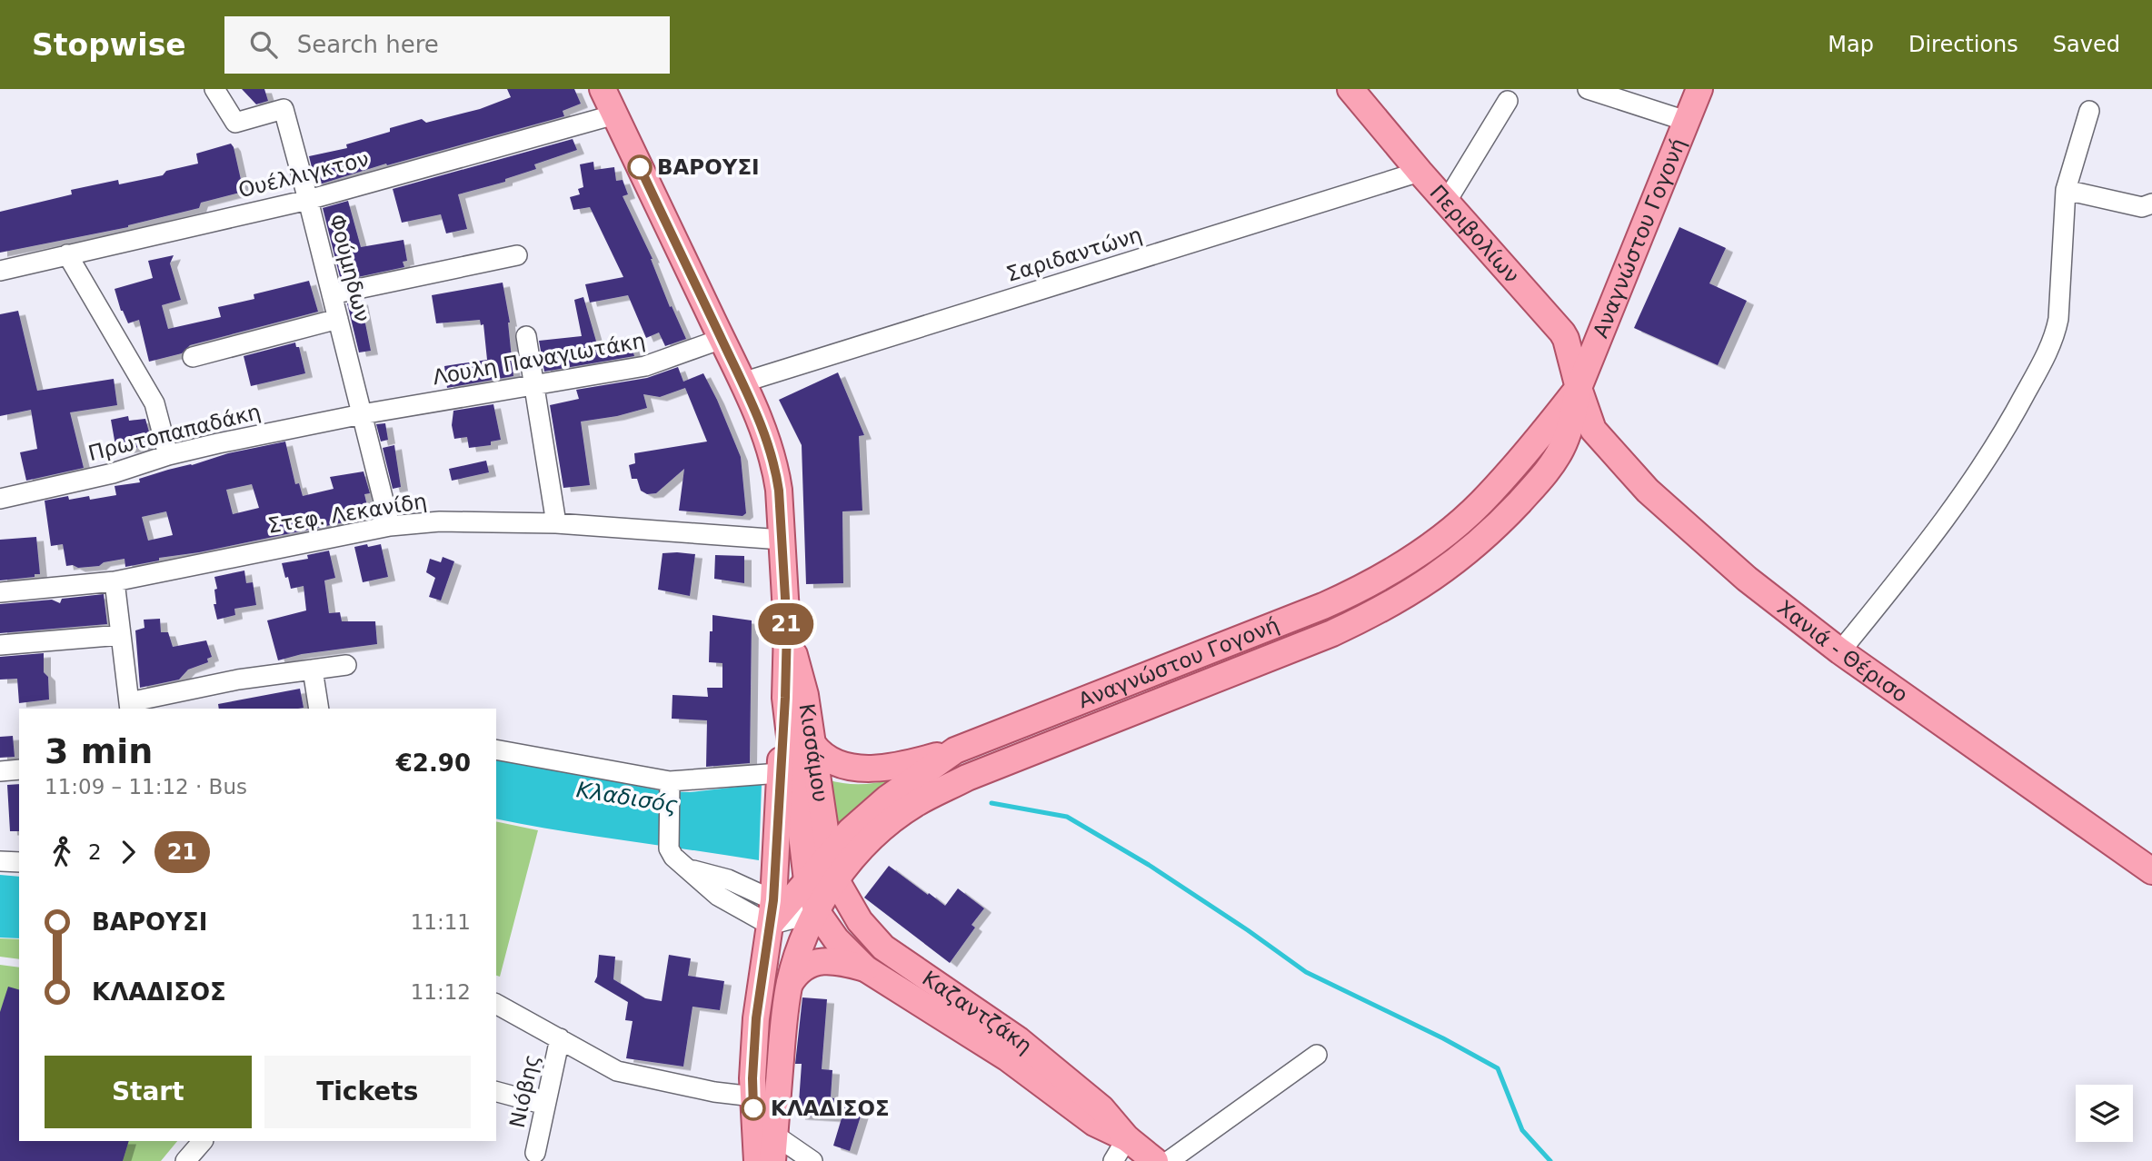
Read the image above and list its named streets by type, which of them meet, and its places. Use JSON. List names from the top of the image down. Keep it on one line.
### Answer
{"streets":{"main road":["Περιβολίων","Αναγνώστου Γογονή","Χανιά - Θέρισο","Κισσάμου","Καζαντζάκη"],"street":["Ουέλλιγκτον","Σαριδαντώνη","Φούμηδων","Λουλη Παναγιωτάκη","Πρωτοπαπαδάκη","Στεφ. Λεκανίδη","Νιόβης"]},"crossings":[["Ουέλλιγκτον","Φούμηδων"],["Ουέλλιγκτον","Κισσάμου"],["Περιβολίων","Αναγνώστου Γογονή"],["Περιβολίων","Σαριδαντώνη"],["Περιβολίων","Χανιά - Θέρισο"],["Αναγνώστου Γογονή","Χανιά - Θέρισο"],["Αναγνώστου Γογονή","Κισσάμου"],["Αναγνώστου Γογονή","Καζαντζάκη"],["Σαριδαντώνη","Κισσάμου"],["Φούμηδων","Λουλη Παναγιωτάκη"],["Φούμηδων","Πρωτοπαπαδάκη"],["Φούμηδων","Στεφ. Λεκανίδη"],["Λουλη Παναγιωτάκη","Πρωτοπαπαδάκη"],["Λουλη Παναγιωτάκη","Κισσάμου"],["Στεφ. Λεκανίδη","Κισσάμου"],["Κισσάμου","Καζαντζάκη"]],"water":["Κλαδισός"],"places":["ΒΑΡΟΥΣΙ","ΚΛΑΔΙΣΟΣ"],"lines":["bus line 21"],"page":{"header":"Stopwise","search":"Search here","nav":["Map","Directions","Saved"],"on_map":"21","heading":["3 min","11:09 – 11:12 · Bus","€2.90"],"legs":["2","21"],"list":[{"name":"ΒΑΡΟΥΣΙ","value":"11:11"},{"name":"ΚΛΑΔΙΣΟΣ","value":"11:12"}],"buttons":["Start","Tickets"]}}
